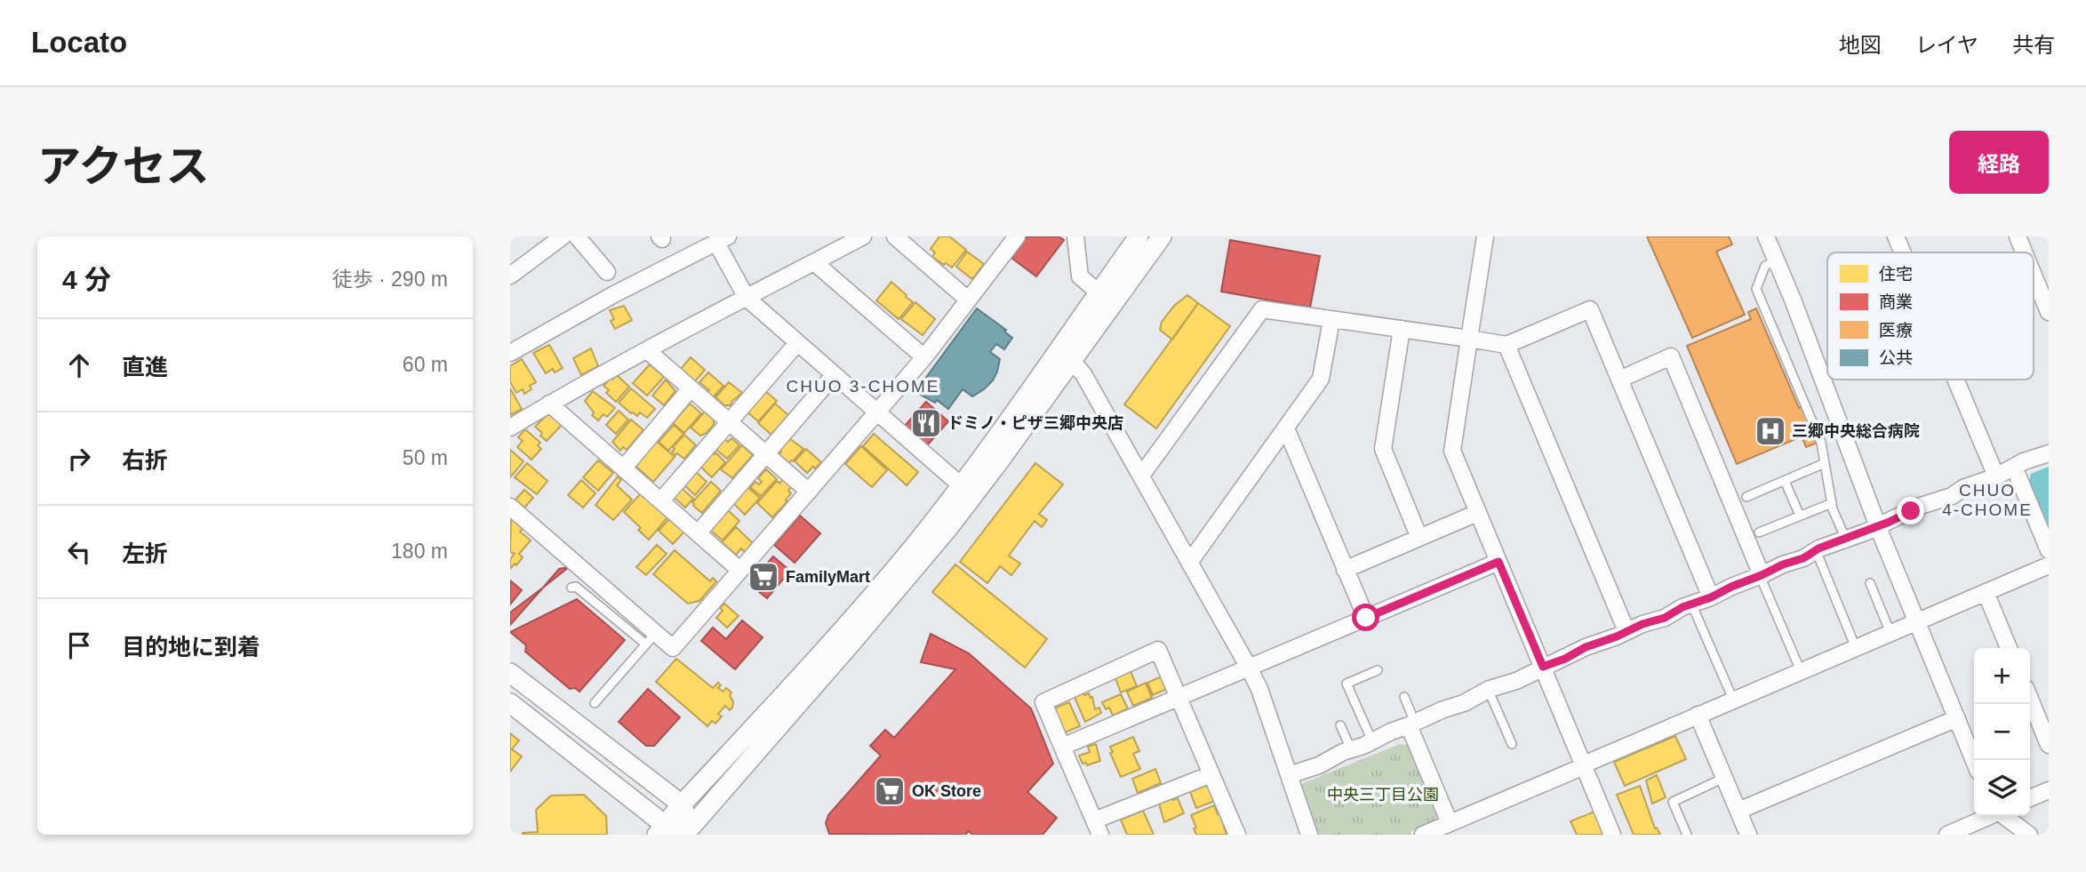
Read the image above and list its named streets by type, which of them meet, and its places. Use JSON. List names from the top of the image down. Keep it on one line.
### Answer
{"districts":["CHUO 3-CHOME","CHUO 4-CHOME"],"parks":["中央三丁目公園"],"places":{"restaurant":["ドミノ・ピザ三郷中央店"],"hospital":["三郷中央総合病院"],"supermarket":["FamilyMart","OK Store"]},"legend":["住宅","商業","医療","公共"],"page":{"header":"Locato","nav":["地図","レイヤ","共有"],"title":"アクセス","buttons":"経路","heading":["4 分","徒歩 · 290 m"],"list":[["直進","60 m"],["右折","50 m"],["左折","180 m"],"目的地に到着"],"map_buttons":["+","−"]}}
